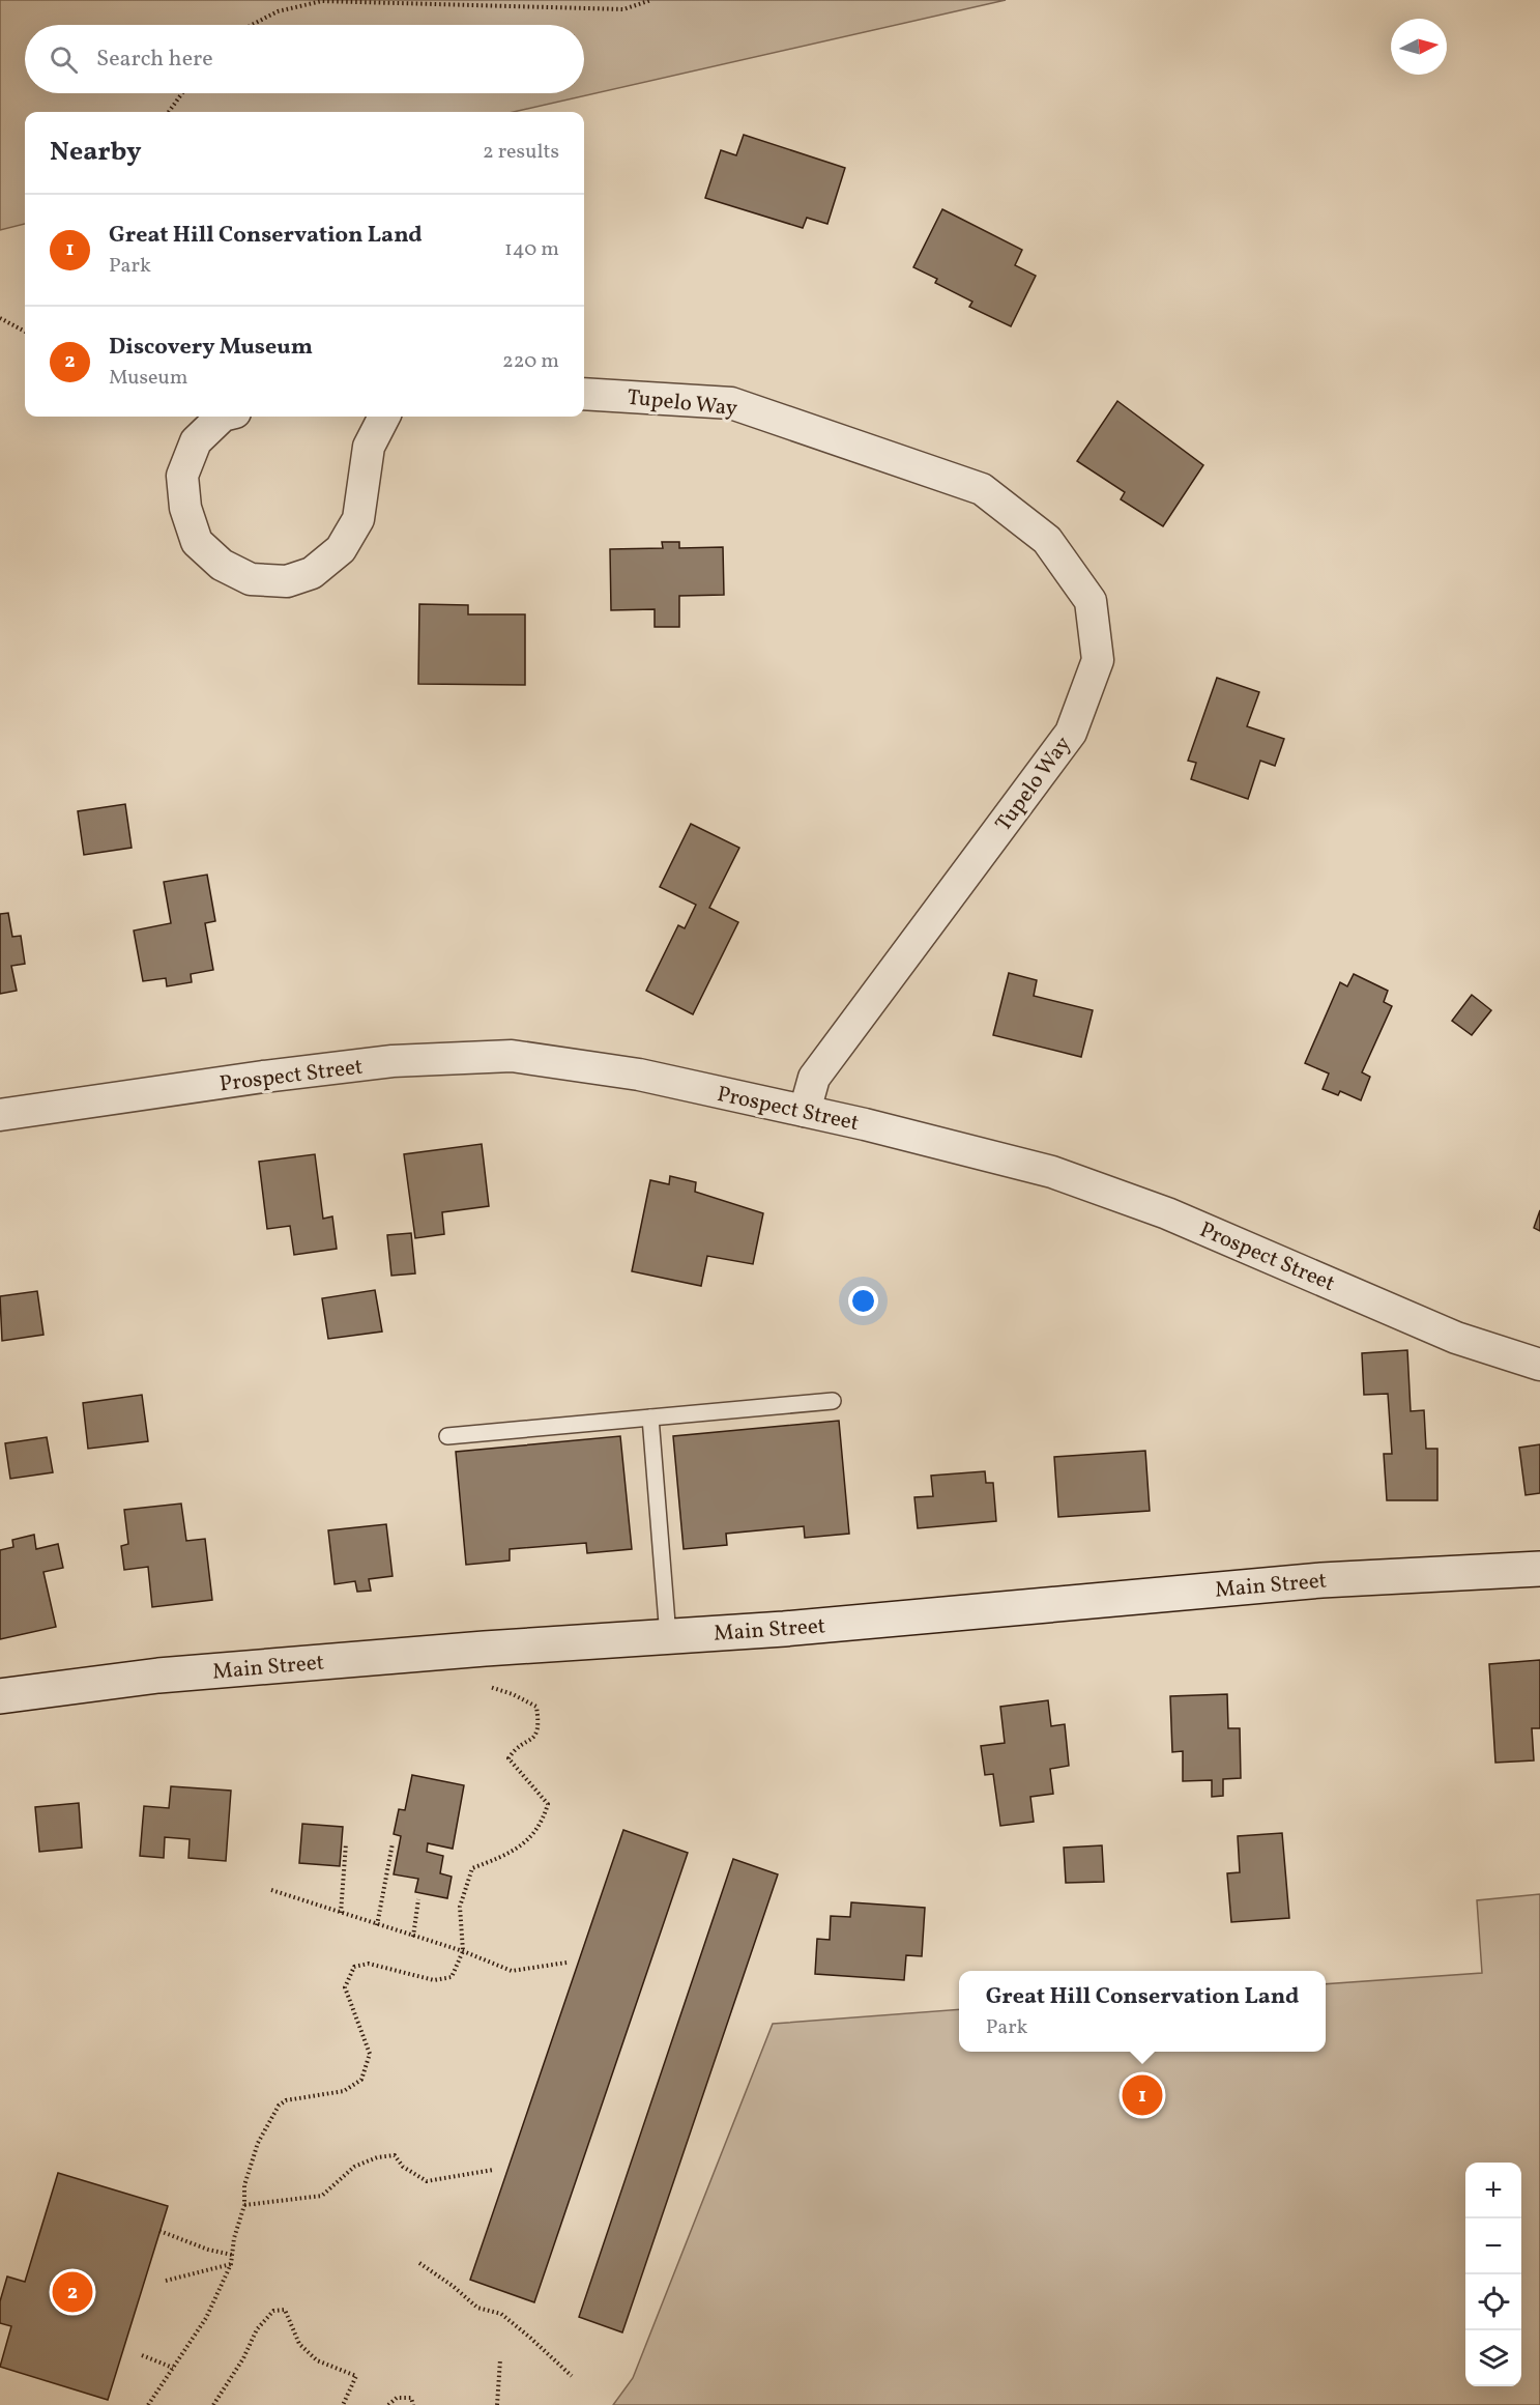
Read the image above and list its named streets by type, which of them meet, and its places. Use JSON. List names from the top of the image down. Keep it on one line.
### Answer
{"streets":{"main road":["Main Street"],"street":["Tupelo Way","Prospect Street"]},"crossings":[["Tupelo Way","Prospect Street"]],"north":"right","page":{"search":"Search here","heading":["Nearby","2 results"],"list":[{"mark":"1","name":"Great Hill Conservation Land","note":"Park","value":"140 m"},{"mark":"2","name":"Discovery Museum","note":"Museum","value":"220 m"}],"popup":["Great Hill Conservation Land","Park"],"pins":["1","2"],"map_buttons":["+","−"]}}
